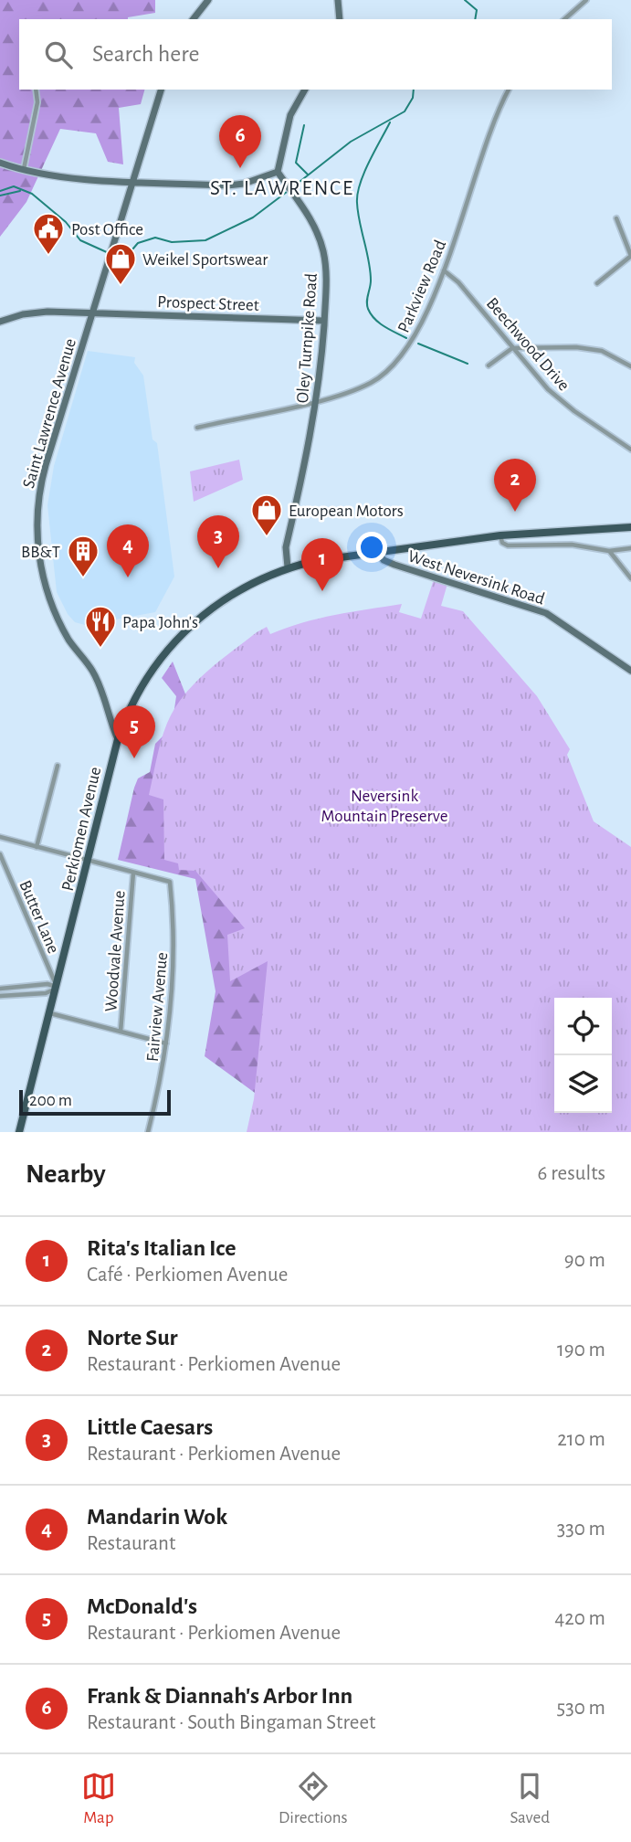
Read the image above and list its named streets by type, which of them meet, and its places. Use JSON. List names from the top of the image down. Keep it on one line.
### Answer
{"streets":{"main road":["Perkiomen Avenue"],"street":["Parkview Road","Prospect Street","Oley Turnpike Road","Beechwood Drive","Saint Lawrence Avenue","West Neversink Road","Butter Lane","Woodvale Avenue","Fairview Avenue"]},"crossings":[["Parkview Road","Oley Turnpike Road"],["Parkview Road","Beechwood Drive"],["Prospect Street","Oley Turnpike Road"],["Prospect Street","Saint Lawrence Avenue"],["Oley Turnpike Road","Perkiomen Avenue"],["Saint Lawrence Avenue","Perkiomen Avenue"],["West Neversink Road","Perkiomen Avenue"],["Perkiomen Avenue","Butter Lane"],["Woodvale Avenue","Fairview Avenue"]],"districts":["ST. LAWRENCE"],"parks":["Neversink Mountain Preserve"],"places":{"public building":["Post Office"],"shop":["Weikel Sportswear","European Motors"],"building":["BB&T"],"restaurant":["Papa John's"]},"scale_bar":"200 m","page":{"search":"Search here","pins":["6","2","3","4","1","5"],"scale":"200 m","heading":["Nearby","6 results"],"list":[{"mark":"1","name":"Rita's Italian Ice","note":"Café · Perkiomen Avenue","value":"90 m"},{"mark":"2","name":"Norte Sur","note":"Restaurant · Perkiomen Avenue","value":"190 m"},{"mark":"3","name":"Little Caesars","note":"Restaurant · Perkiomen Avenue","value":"210 m"},{"mark":"4","name":"Mandarin Wok","note":"Restaurant","value":"330 m"},{"mark":"5","name":"McDonald's","note":"Restaurant · Perkiomen Avenue","value":"420 m"},{"mark":"6","name":"Frank & Diannah's Arbor Inn","note":"Restaurant · South Bingaman Street","value":"530 m"}],"nav":["Map","Directions","Saved"]}}
